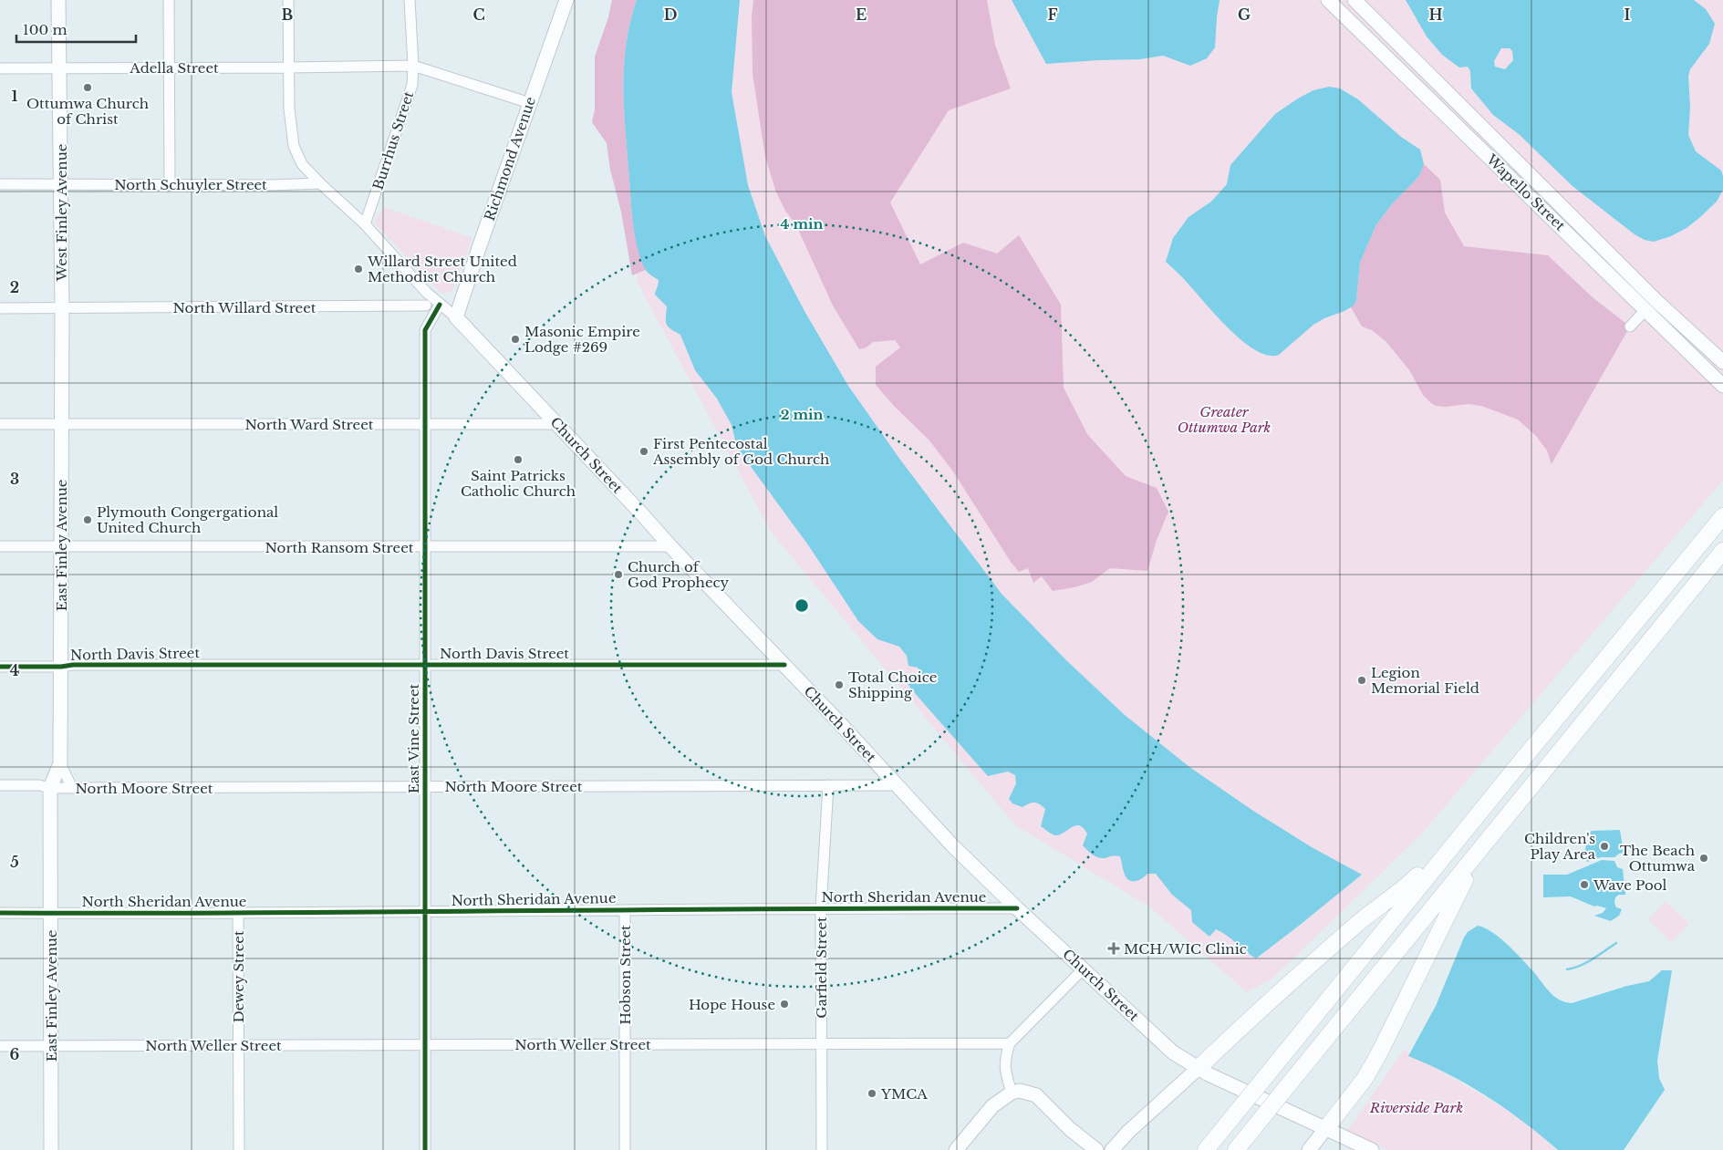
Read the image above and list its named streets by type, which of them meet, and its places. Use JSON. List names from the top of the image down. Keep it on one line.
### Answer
{"streets":{"main road":["Richmond Avenue","Wapello Street","West Finley Avenue","Church Street","East Finley Avenue"],"street":["Adella Street","Burrhus Street","North Schuyler Street","North Willard Street","North Ward Street","North Ransom Street","North Davis Street","East Vine Street","North Moore Street","North Sheridan Avenue","Garfield Street","Hobson Street","Dewey Street","North Weller Street"]},"crossings":[["Adella Street","Burrhus Street"],["Adella Street","Richmond Avenue"],["Adella Street","West Finley Avenue"],["Adella Street","Church Street"],["Burrhus Street","Church Street"],["Richmond Avenue","Church Street"],["North Schuyler Street","West Finley Avenue"],["North Schuyler Street","Church Street"],["West Finley Avenue","North Willard Street"],["West Finley Avenue","North Ward Street"],["West Finley Avenue","East Finley Avenue"],["North Ward Street","Church Street"],["North Ward Street","East Finley Avenue"],["North Ward Street","East Vine Street"],["Church Street","North Ransom Street"],["Church Street","North Davis Street"],["Church Street","East Vine Street"],["Church Street","North Moore Street"],["Church Street","North Sheridan Avenue"],["East Finley Avenue","North Ransom Street"],["East Finley Avenue","North Davis Street"],["East Finley Avenue","North Moore Street"],["East Finley Avenue","North Sheridan Avenue"],["East Finley Avenue","North Weller Street"],["North Ransom Street","East Vine Street"],["North Davis Street","East Vine Street"],["East Vine Street","North Moore Street"],["East Vine Street","North Sheridan Avenue"],["East Vine Street","North Weller Street"],["North Moore Street","Garfield Street"],["North Sheridan Avenue","Garfield Street"],["North Sheridan Avenue","Hobson Street"],["North Sheridan Avenue","Dewey Street"],["Garfield Street","North Weller Street"],["Hobson Street","North Weller Street"],["Dewey Street","North Weller Street"]],"parks":["Greater Ottumwa Park","Riverside Park"],"places":{"other":["Ottumwa Church of Christ","Willard Street United Methodist Church","Masonic Empire Lodge #269","First Pentecostal Assembly of God Church","Saint Patricks Catholic Church","Plymouth Congergational United Church","Church of God Prophecy","Legion Memorial Field","Total Choice Shipping","Children's Play Area","The Beach Ottumwa","Wave Pool","Hope House","YMCA"],"health":["MCH/WIC Clinic"]},"scale_bar":"100 m","grid":{"columns":["B","C","D","E","F","G","H","I"],"rows":["1","2","3","4","5","6"]},"rings":["4 min","2 min"]}
